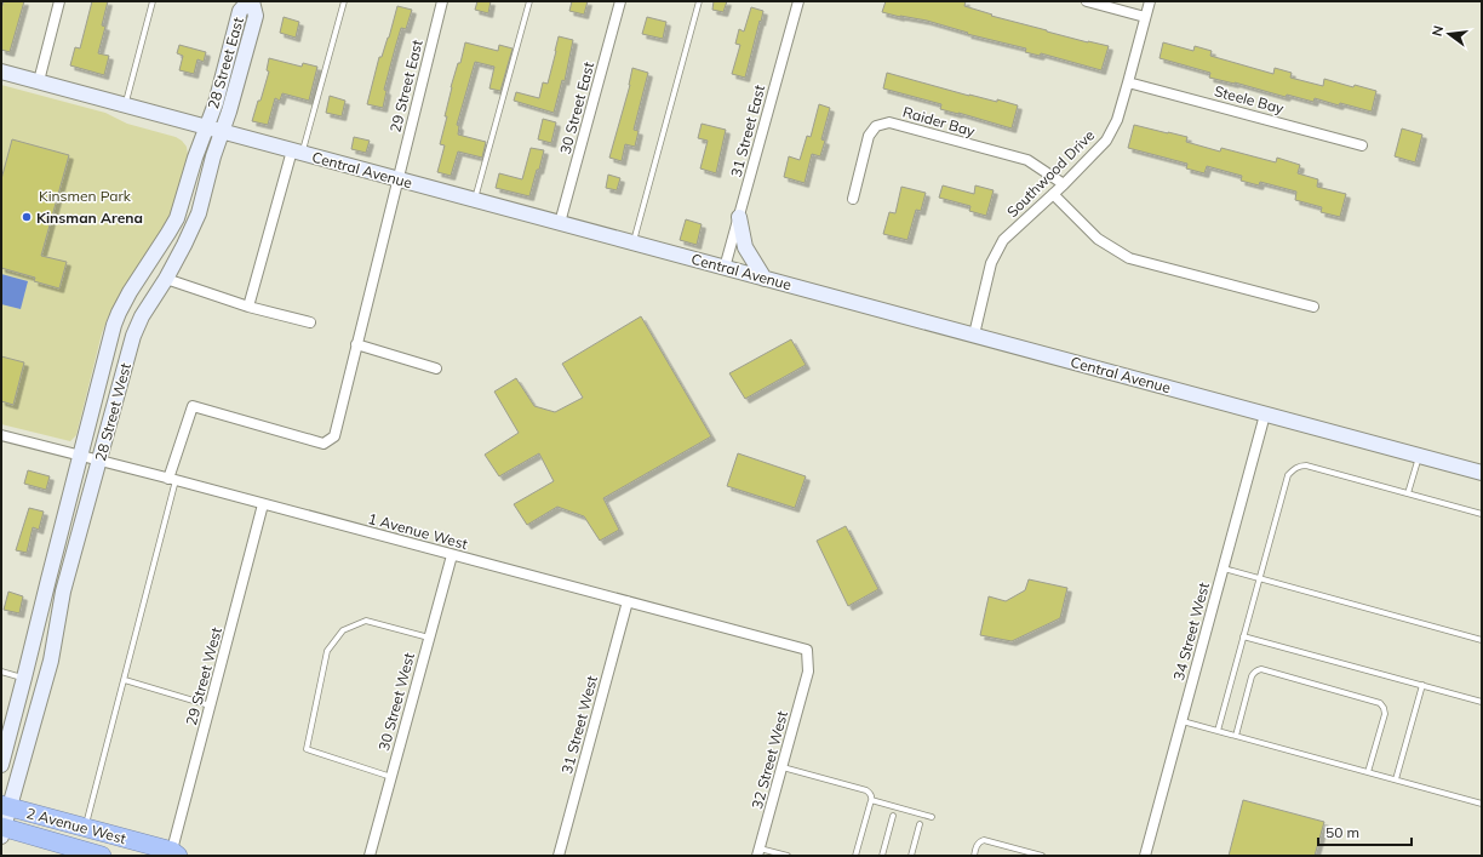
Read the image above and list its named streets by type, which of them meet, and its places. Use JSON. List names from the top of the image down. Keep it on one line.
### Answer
{"streets":{"highway":["2 Avenue West"],"street":["28 Street East","29 Street East","Steele Bay","30 Street East","Raider Bay","31 Street East","Central Avenue","Southwood Drive","28 Street West","1 Avenue West","34 Street West","29 Street West","30 Street West","31 Street West","32 Street West"]},"crossings":[["28 Street East","Central Avenue"],["28 Street East","28 Street West"],["29 Street East","Central Avenue"],["29 Street East","1 Avenue West"],["Steele Bay","Southwood Drive"],["30 Street East","Central Avenue"],["Raider Bay","Southwood Drive"],["31 Street East","Central Avenue"],["Central Avenue","Southwood Drive"],["Central Avenue","28 Street West"],["Central Avenue","34 Street West"],["28 Street West","1 Avenue West"],["28 Street West","2 Avenue West"],["1 Avenue West","29 Street West"],["1 Avenue West","30 Street West"],["1 Avenue West","31 Street West"],["1 Avenue West","32 Street West"],["29 Street West","2 Avenue West"]],"parks":["Kinsmen Park"],"places":["Kinsman Arena"],"scale_bar":"50 m","north":"left"}
